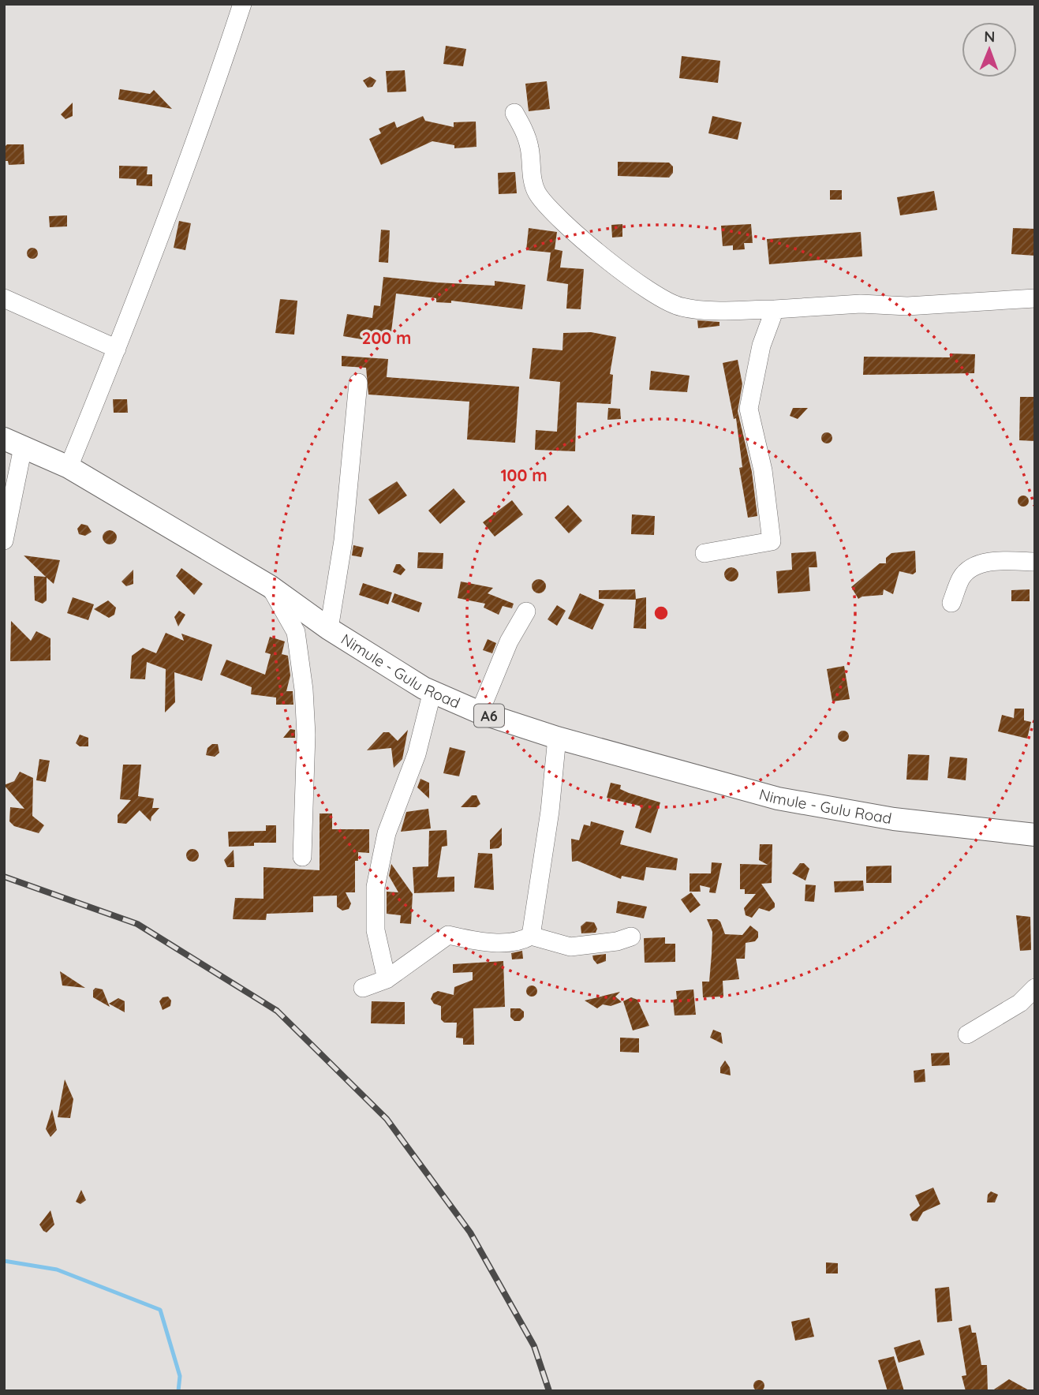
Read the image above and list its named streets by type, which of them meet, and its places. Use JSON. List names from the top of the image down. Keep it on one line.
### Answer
{"streets":{"main road":["Nimule - Gulu Road","A6"]},"north":"top","rings":["200 m","100 m"]}
